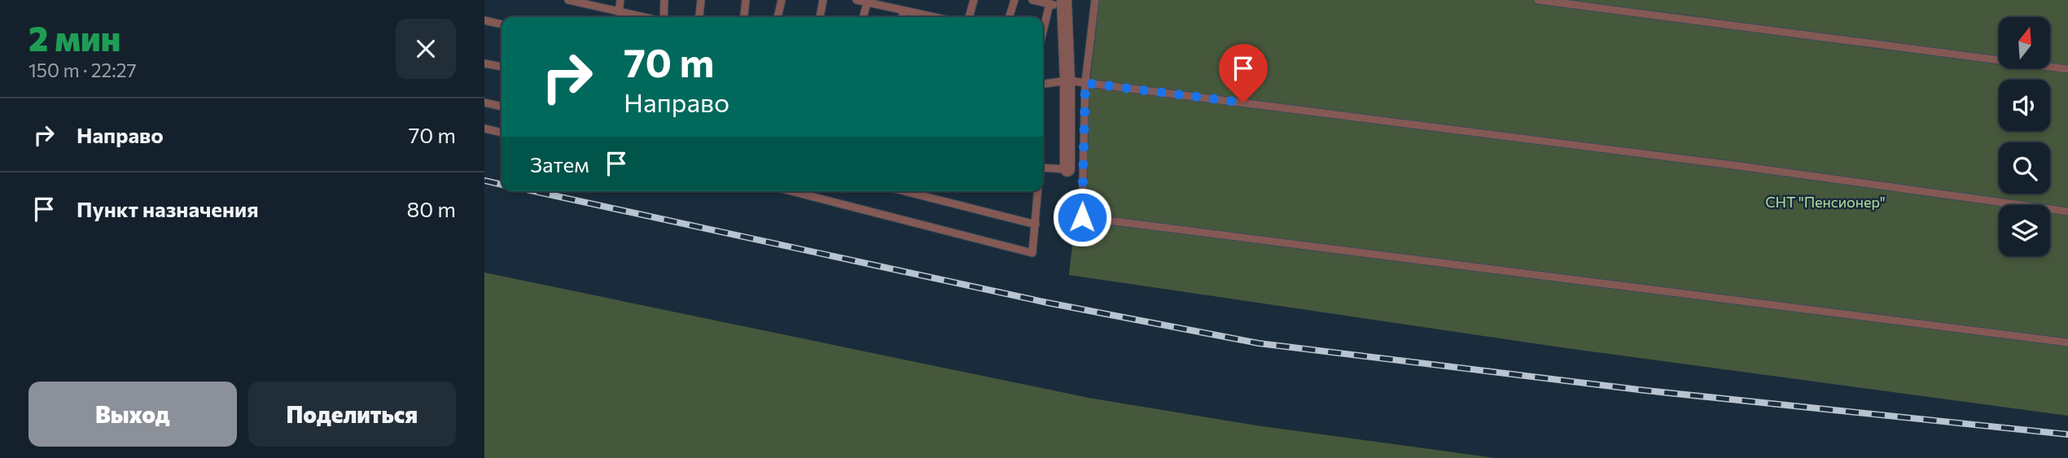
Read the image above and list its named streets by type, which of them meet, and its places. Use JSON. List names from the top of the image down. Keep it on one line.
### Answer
{"parks":["СНТ \"Пенсионер\""],"north":"top","page":{"heading":["2 мин","150 m · 22:27"],"turn":["70 m","Направо"],"list":[{"name":"Направо","value":"70 m"},{"name":"Пункт назначения","value":"80 m"}],"then":"Затем","buttons":["Выход","Поделиться"]}}
